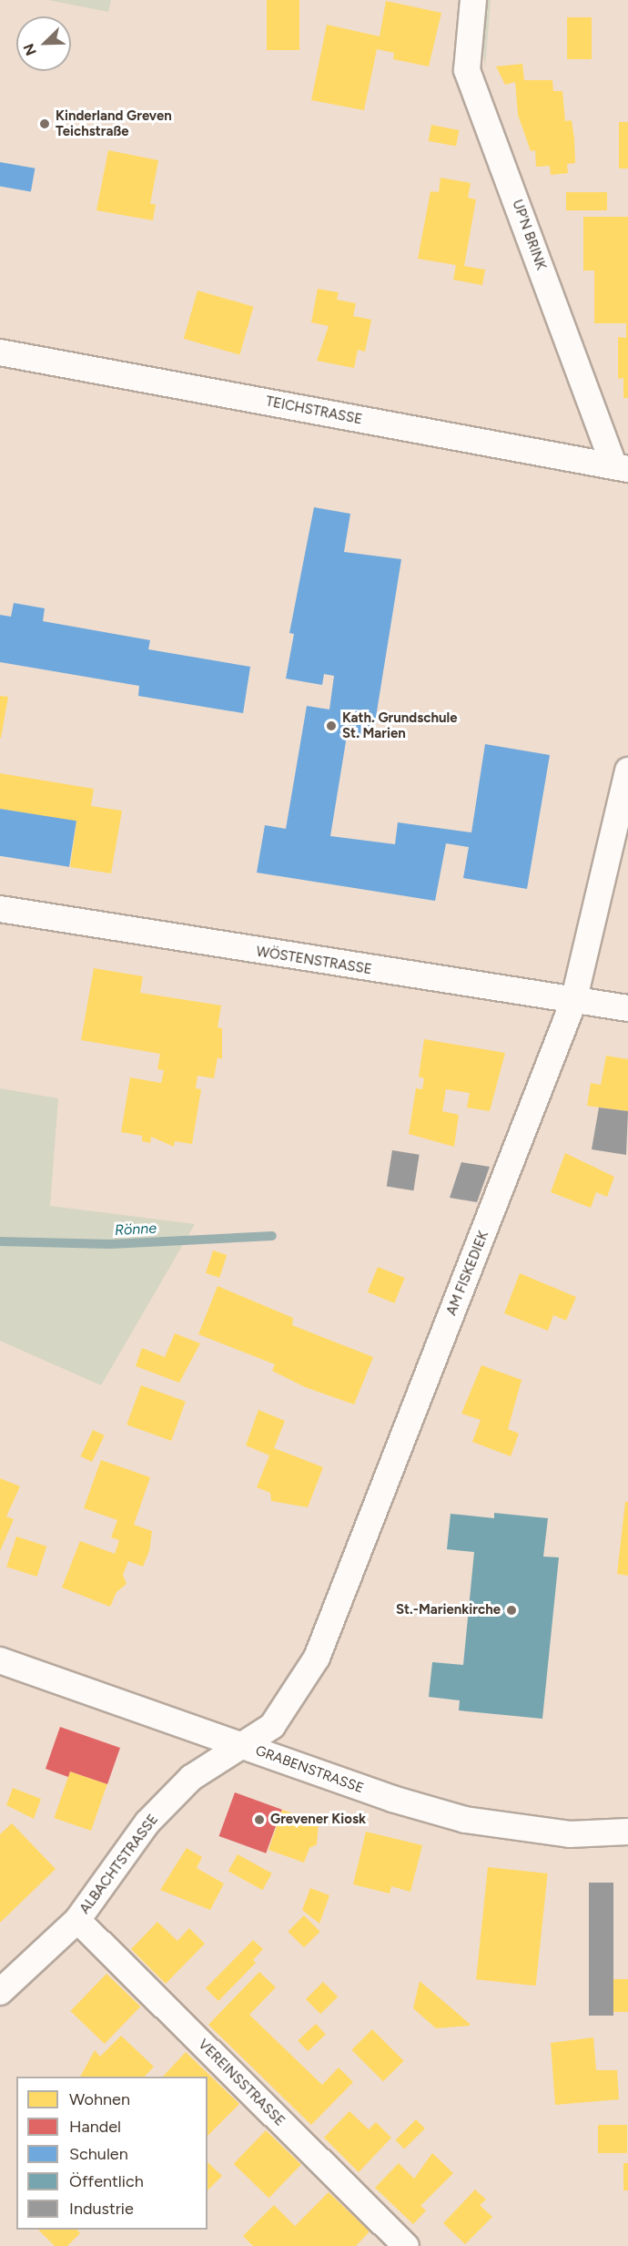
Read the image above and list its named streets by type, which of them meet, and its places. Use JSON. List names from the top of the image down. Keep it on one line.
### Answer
{"streets":{"street":["UP'N BRINK","TEICHSTRASSE","WÖSTENSTRASSE","AM FISKEDIEK","GRABENSTRASSE","ALBACHTSTRASSE","VEREINSSTRASSE"]},"crossings":[["UP'N BRINK","TEICHSTRASSE"],["WÖSTENSTRASSE","AM FISKEDIEK"],["AM FISKEDIEK","GRABENSTRASSE"],["AM FISKEDIEK","ALBACHTSTRASSE"],["GRABENSTRASSE","ALBACHTSTRASSE"],["ALBACHTSTRASSE","VEREINSSTRASSE"]],"water":["Rönne"],"places":["Kinderland Greven Teichstraße","Kath. Grundschule St. Marien","St.-Marienkirche","Grevener Kiosk"],"legend":["Wohnen","Handel","Schulen","Öffentlich","Industrie"],"north":"bottom left"}
